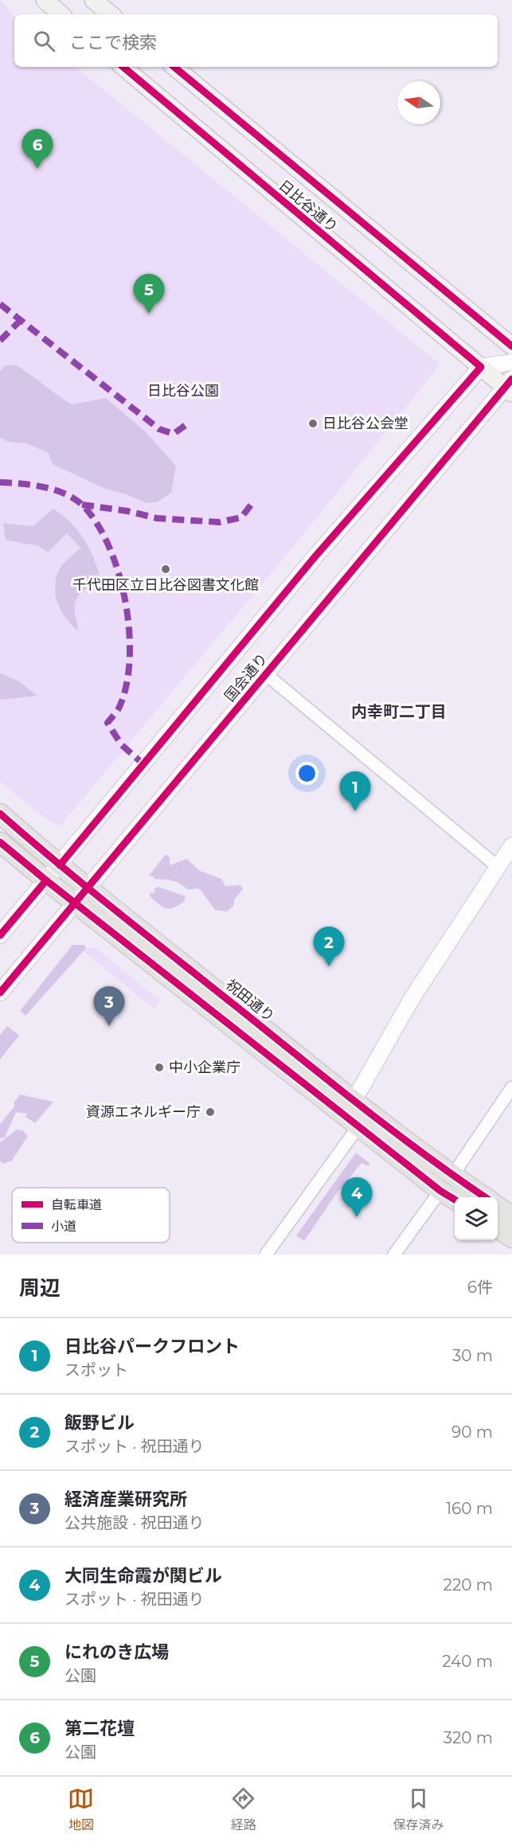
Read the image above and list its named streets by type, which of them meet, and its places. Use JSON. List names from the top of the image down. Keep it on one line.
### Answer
{"streets":{"main road":["日比谷通り","祝田通り"],"street":["国会通り"]},"crossings":[["日比谷通り","国会通り"],["国会通り","祝田通り"]],"districts":["内幸町二丁目"],"parks":["日比谷公園"],"places":["日比谷公会堂","千代田区立日比谷図書文化館","中小企業庁","資源エネルギー庁"],"legend":["自転車道","小道"],"north":"left","page":{"search":"ここで検索","pins":["6","5","1","2","3","4"],"heading":["周辺","6件"],"list":[{"mark":"1","name":"日比谷パークフロント","note":"スポット","value":"30 m"},{"mark":"2","name":"飯野ビル","note":"スポット · 祝田通り","value":"90 m"},{"mark":"3","name":"経済産業研究所","note":"公共施設 · 祝田通り","value":"160 m"},{"mark":"4","name":"大同生命霞が関ビル","note":"スポット · 祝田通り","value":"220 m"},{"mark":"5","name":"にれのき広場","note":"公園","value":"240 m"},{"mark":"6","name":"第二花壇","note":"公園","value":"320 m"}],"nav":["地図","経路","保存済み"]}}
